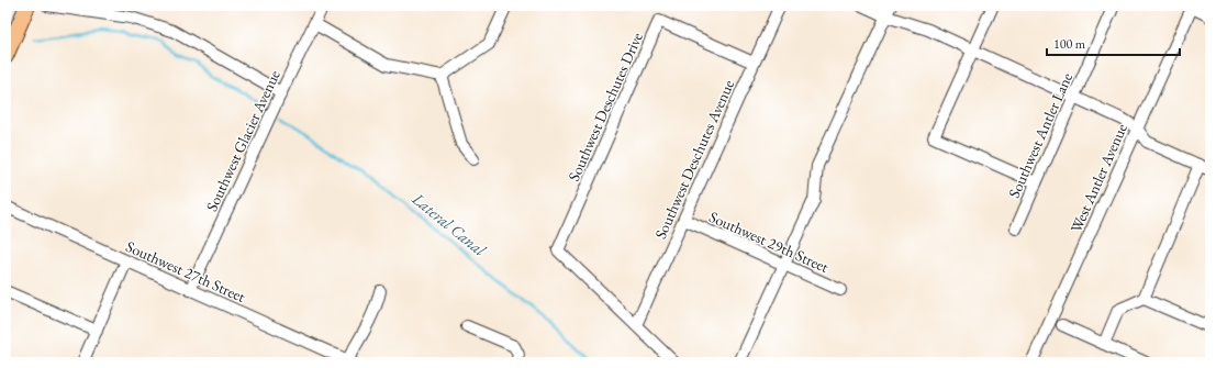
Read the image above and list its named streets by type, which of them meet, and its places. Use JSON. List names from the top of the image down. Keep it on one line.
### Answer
{"streets":{"street":["Southwest Deschutes Drive","Southwest Antler Lane","Southwest Glacier Avenue","Southwest Deschutes Avenue","West Antler Avenue","Southwest 29th Street","Southwest 27th Street"]},"crossings":[["Southwest Deschutes Drive","Southwest Deschutes Avenue"],["Southwest Glacier Avenue","Southwest 27th Street"],["Southwest Deschutes Avenue","Southwest 29th Street"]],"water":["Lateral Canal"],"scale_bar":"100 m"}
